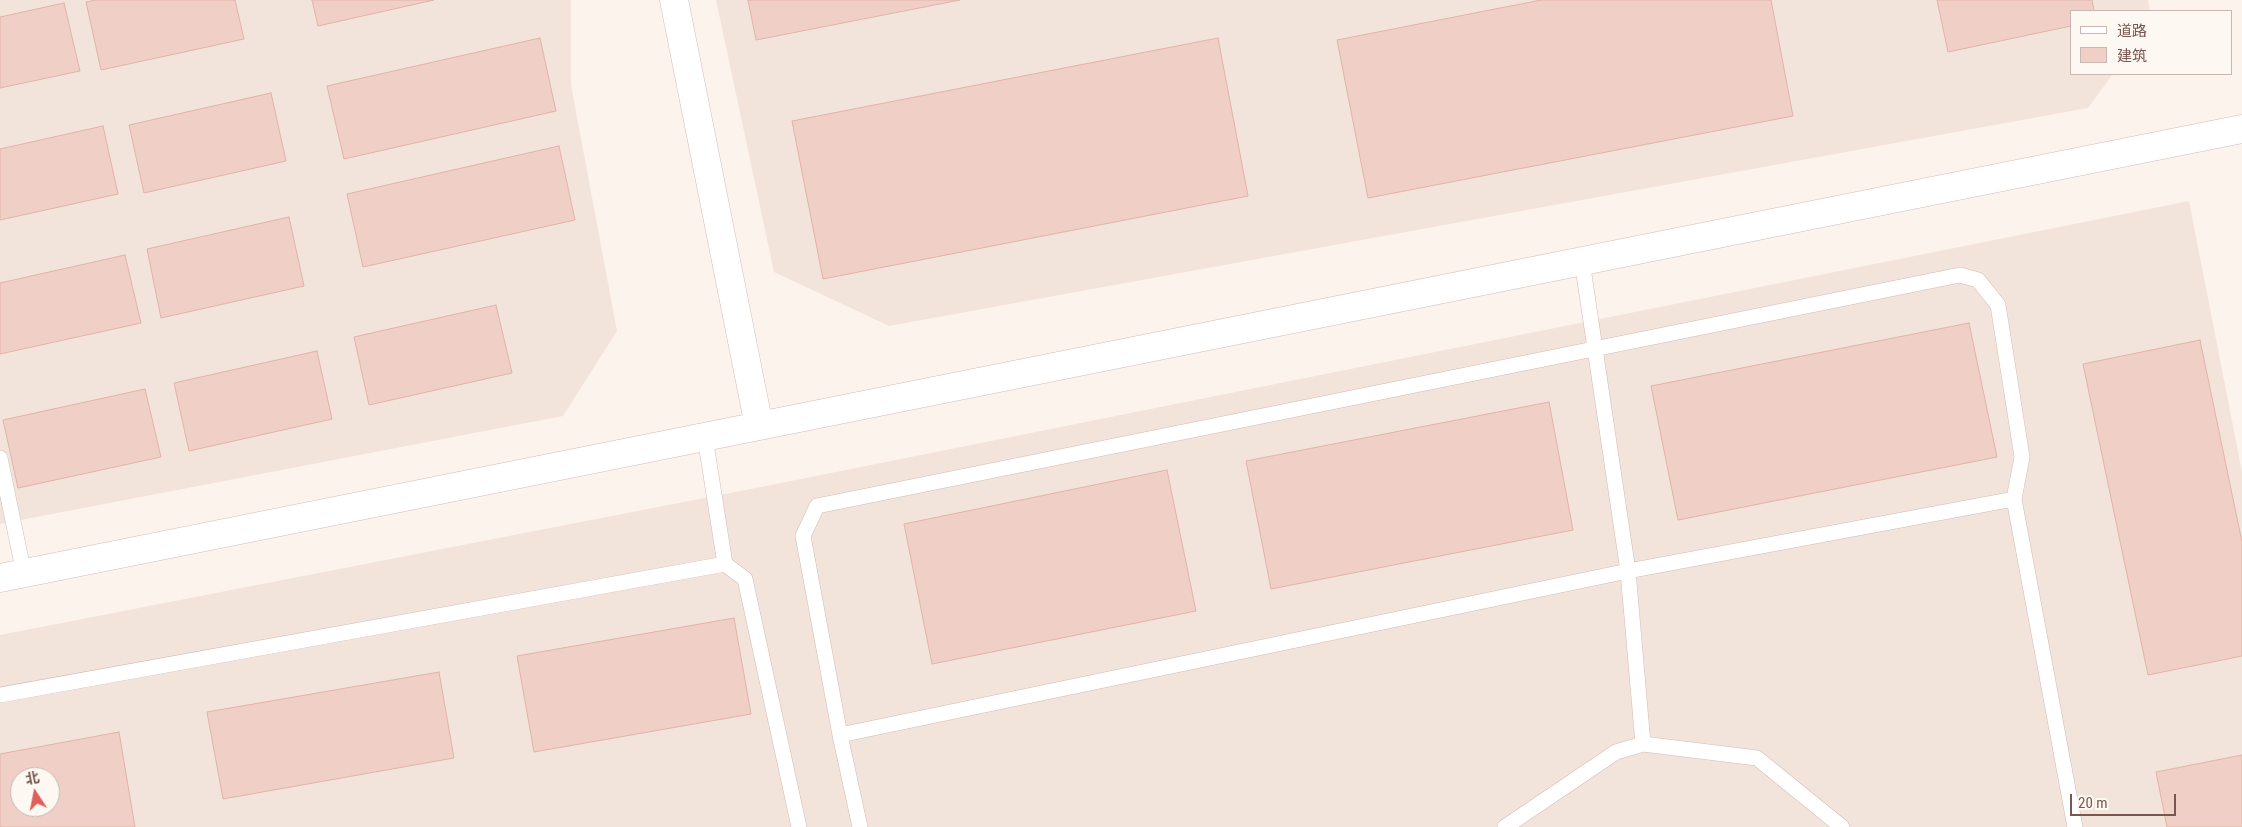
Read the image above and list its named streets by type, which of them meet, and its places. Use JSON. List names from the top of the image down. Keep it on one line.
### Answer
{"legend":["道路","建筑"],"scale_bar":"20 m","north":"top"}
